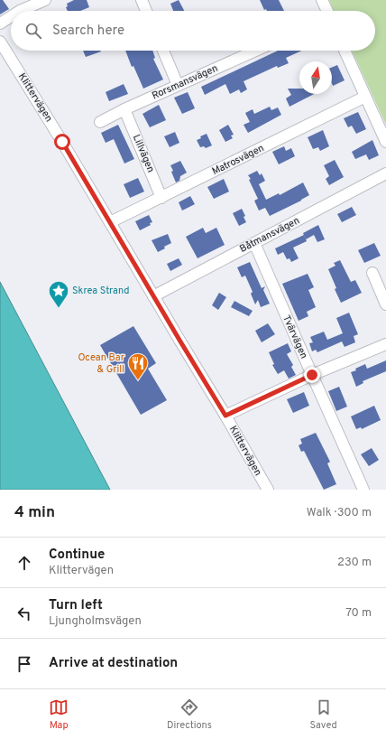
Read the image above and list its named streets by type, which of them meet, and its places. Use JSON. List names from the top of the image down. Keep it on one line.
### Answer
{"streets":{"street":["Rorsmansvägen","Klittervägen","Lillvägen","Matrosvägen","Båtmansvägen","Tvärvägen"]},"crossings":[["Rorsmansvägen","Lillvägen"],["Klittervägen","Matrosvägen"],["Klittervägen","Båtmansvägen"],["Lillvägen","Matrosvägen"],["Båtmansvägen","Tvärvägen"]],"places":{"place":["Skrea Strand"],"restaurant":["Ocean Bar & Grill"]},"north":"top","page":{"search":"Search here","heading":["4 min","Walk · 300 m"],"list":[["Continue","Klittervägen","230 m"],["Turn left","Ljungholmsvägen","70 m"],"Arrive at destination"],"nav":["Map","Directions","Saved"]}}
